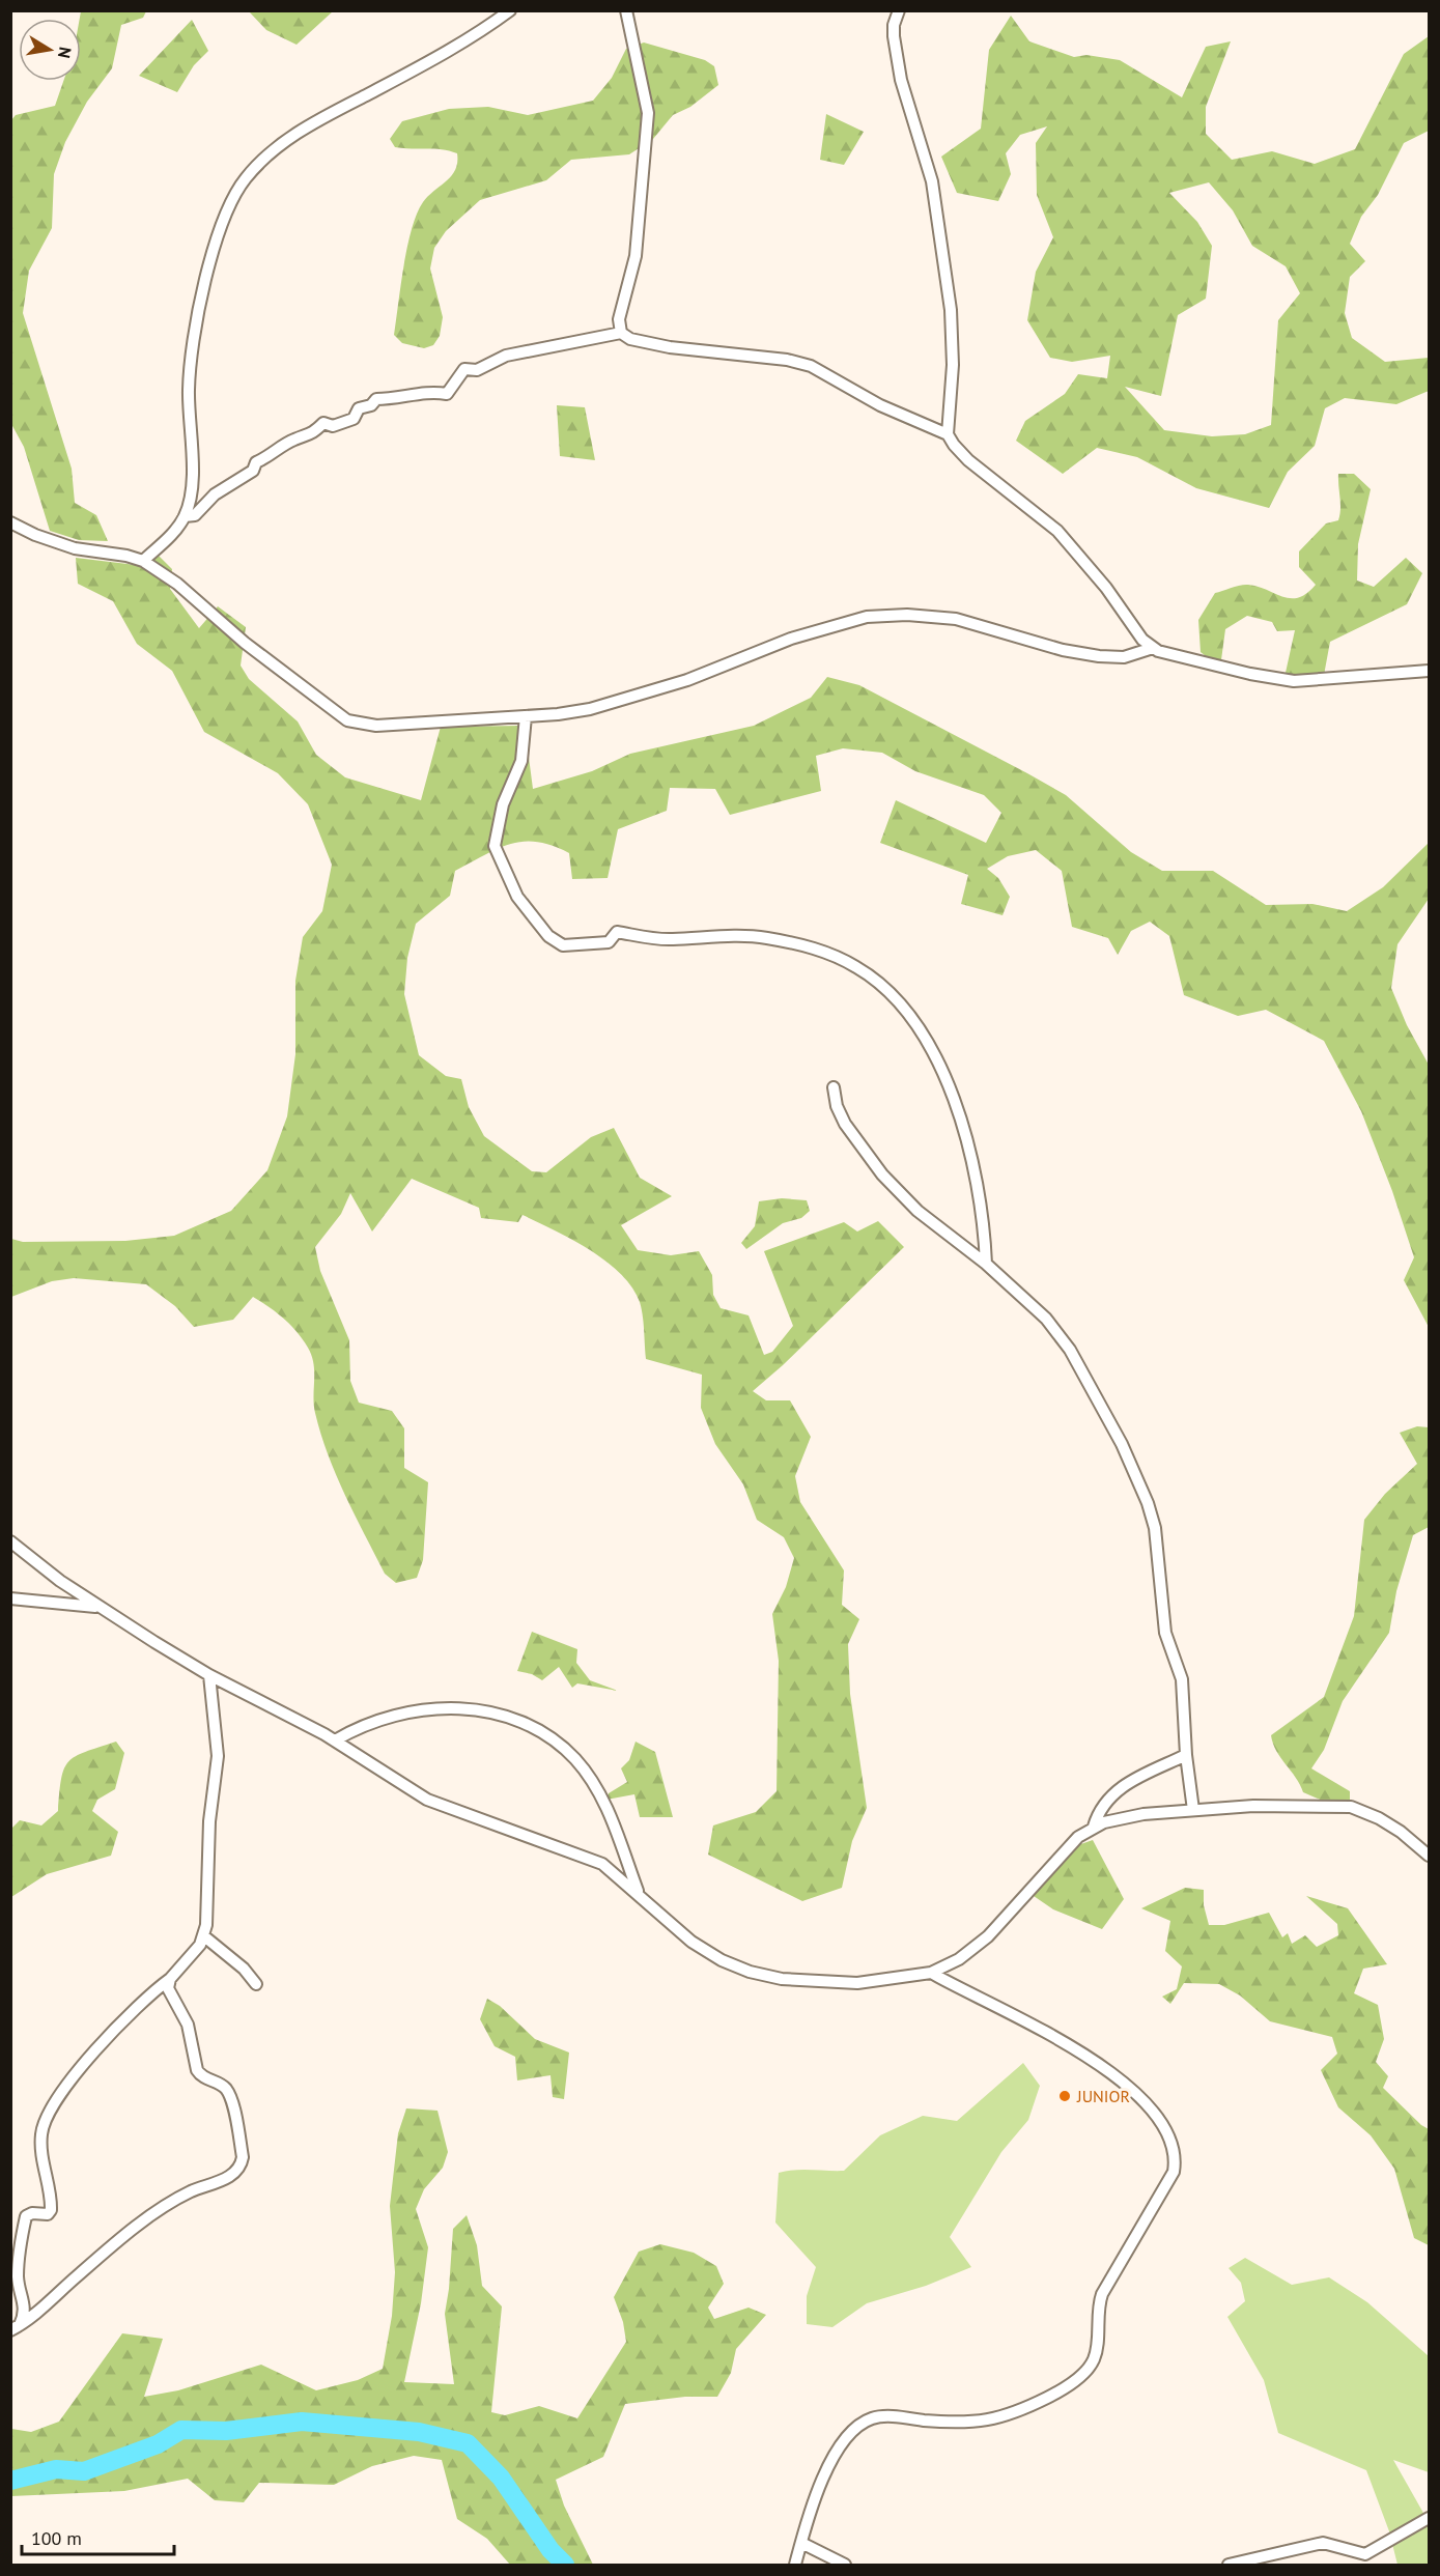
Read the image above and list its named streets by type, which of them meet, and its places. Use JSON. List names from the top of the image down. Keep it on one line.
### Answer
{"places":["JUNIOR"],"scale_bar":"100 m","north":"right"}
